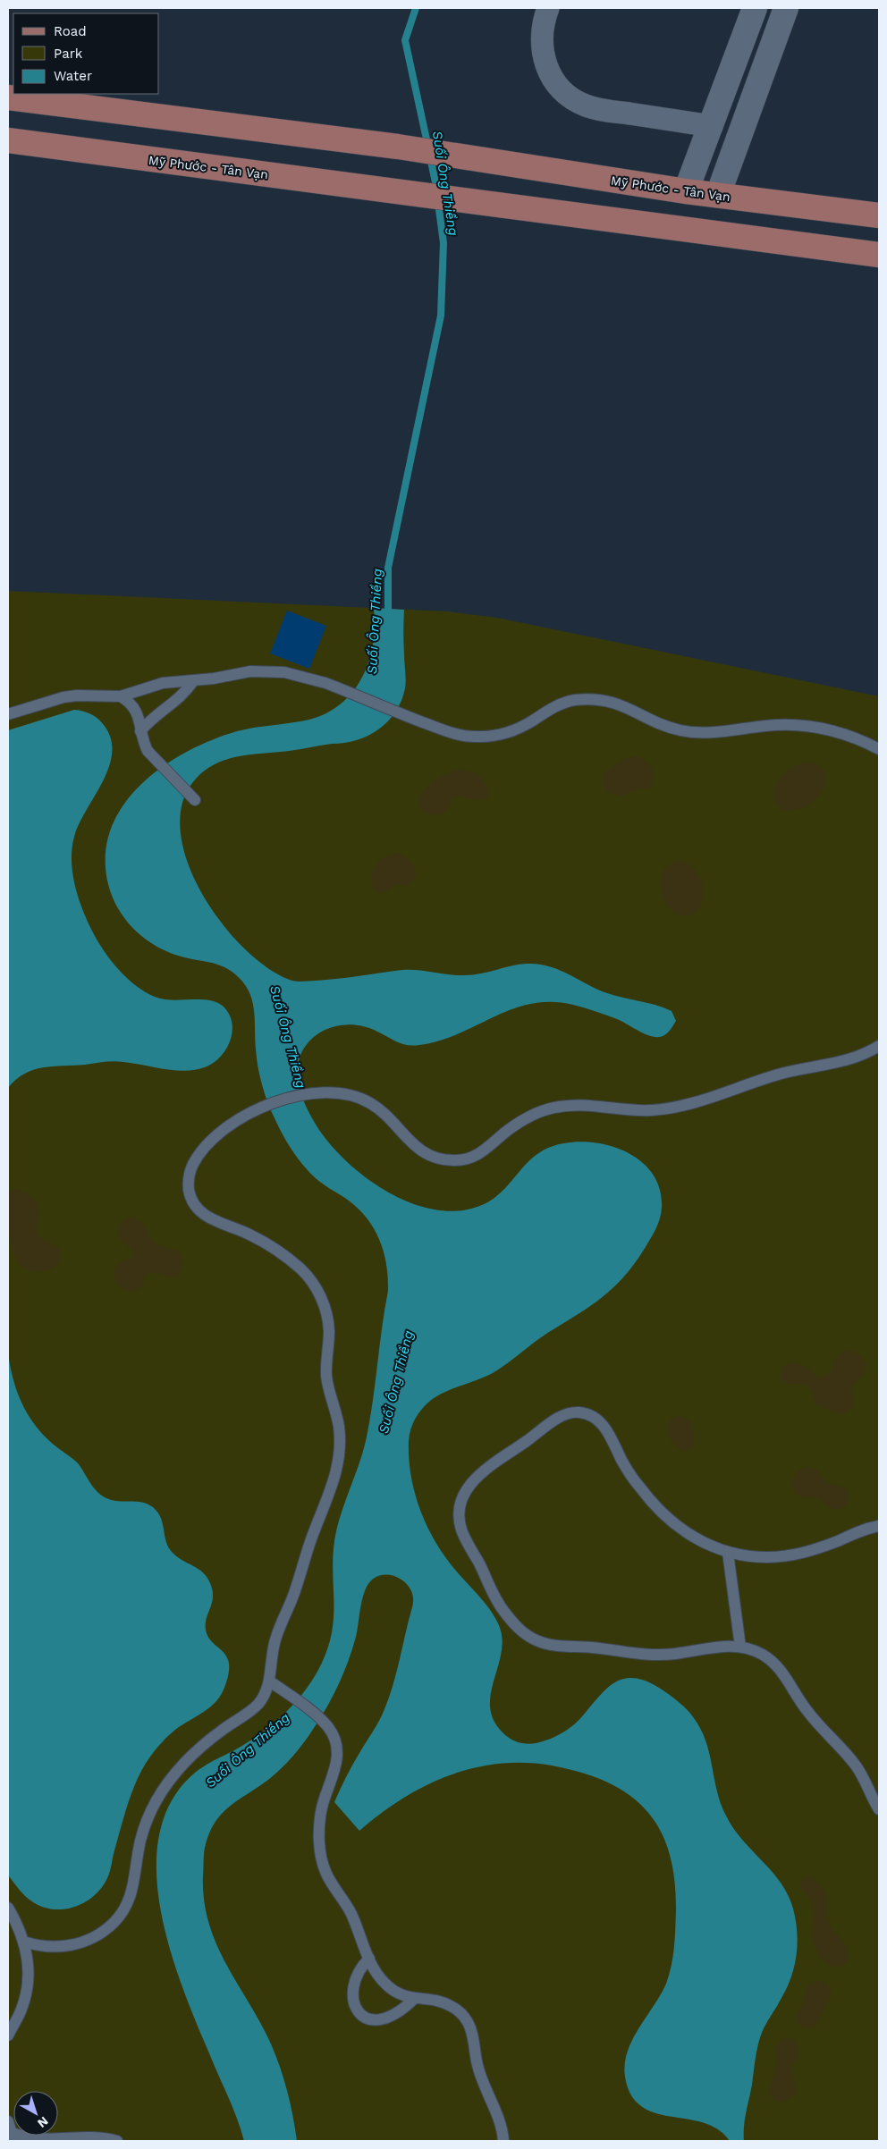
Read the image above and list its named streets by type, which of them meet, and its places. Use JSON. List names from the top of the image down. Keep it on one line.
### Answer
{"streets":{"main road":["Mỹ Phước - Tân Vạn"]},"water":["Suối Ông Thiềng"],"legend":["Road","Park","Water"],"north":"bottom right"}
